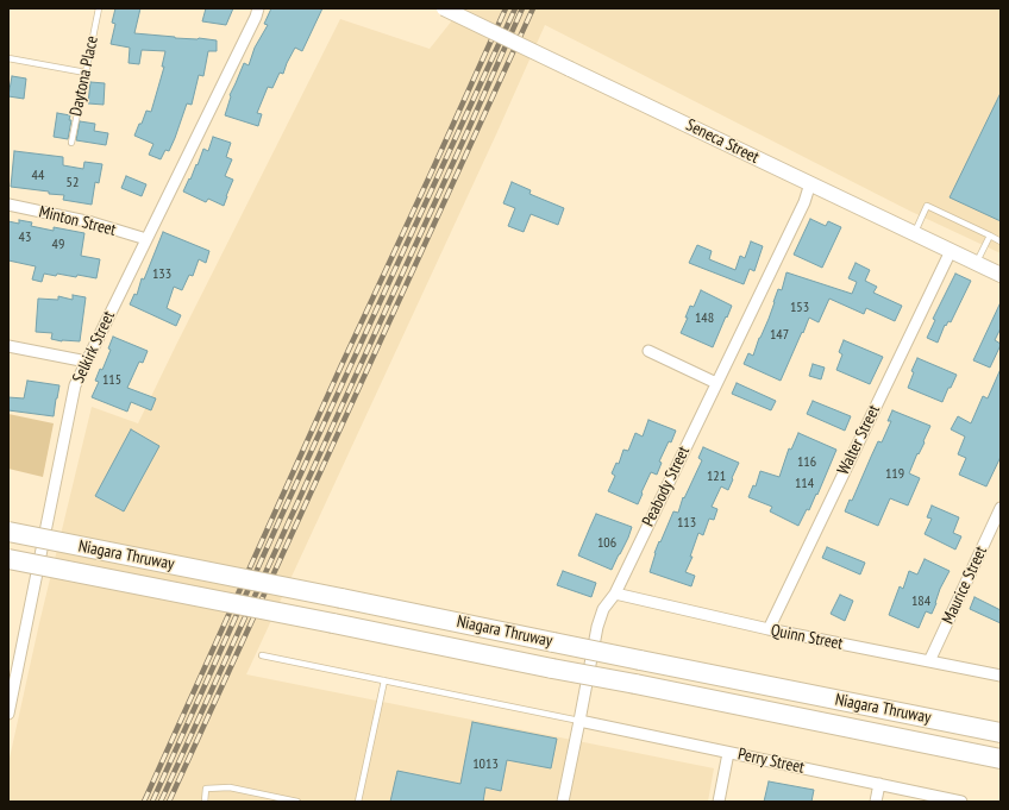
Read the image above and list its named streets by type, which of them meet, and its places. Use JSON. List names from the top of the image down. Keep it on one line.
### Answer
{"streets":{"highway":["Niagara Thruway"],"main road":["Seneca Street"],"street":["Minton Street","Selkirk Street","Walter Street","Peabody Street","Maurice Street","Quinn Street","Perry Street"],"lane":["Daytona Place"]},"crossings":[["Seneca Street","Walter Street"],["Seneca Street","Peabody Street"],["Minton Street","Selkirk Street"],["Walter Street","Quinn Street"],["Peabody Street","Quinn Street"],["Peabody Street","Perry Street"],["Maurice Street","Quinn Street"]],"house_numbers":["44","52","43","49","133","153","148","147","115","116","119","121","114","113","106","184","1013"]}
